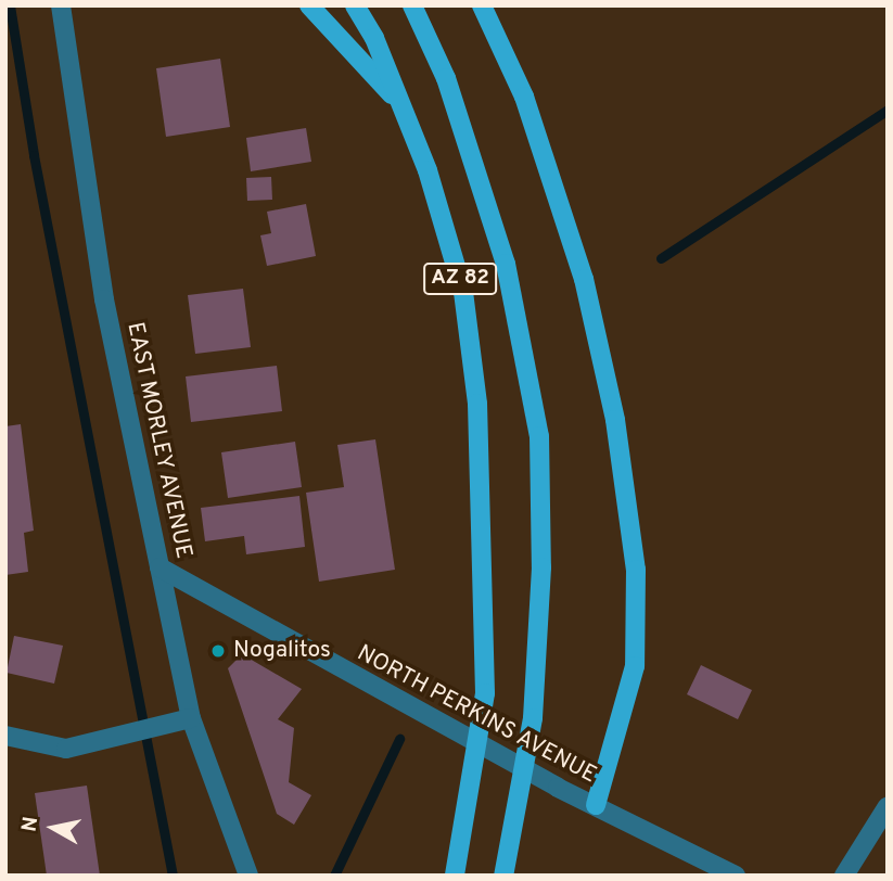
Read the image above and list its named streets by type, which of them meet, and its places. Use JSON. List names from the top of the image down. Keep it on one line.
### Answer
{"streets":{"main road":["AZ 82"],"street":["EAST MORLEY AVENUE","NORTH PERKINS AVENUE"]},"crossings":[["EAST MORLEY AVENUE","NORTH PERKINS AVENUE"]],"places":["Nogalitos"],"north":"left"}
